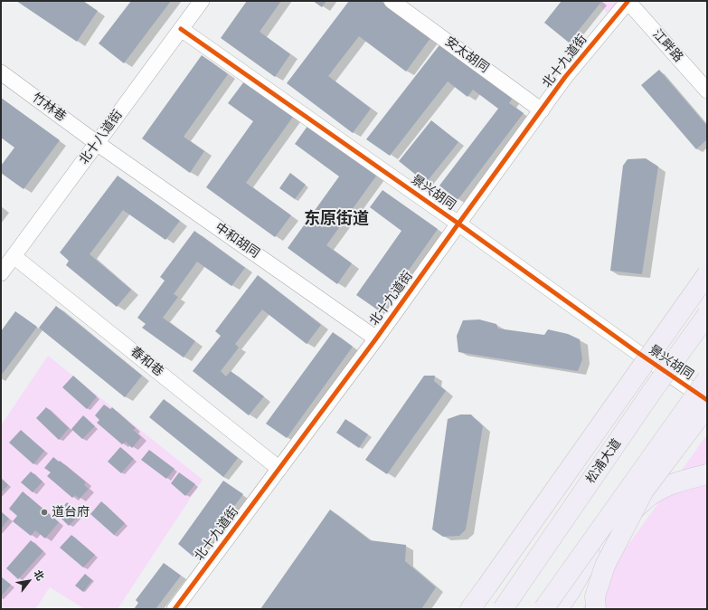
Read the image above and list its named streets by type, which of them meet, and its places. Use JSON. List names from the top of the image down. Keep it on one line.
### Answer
{"streets":{"highway":["松浦大道"],"street":["江畔路","安太胡同","北十九道街","竹林巷","北十八道街","景兴胡同","中和胡同","春和巷"]},"crossings":[["江畔路","北十九道街"],["安太胡同","北十九道街"],["北十九道街","景兴胡同"],["北十九道街","中和胡同"],["北十九道街","春和巷"],["竹林巷","北十八道街"],["竹林巷","中和胡同"],["北十八道街","景兴胡同"],["北十八道街","中和胡同"],["北十八道街","春和巷"]],"districts":["东原街道"],"places":["道台府"],"north":"top right"}
